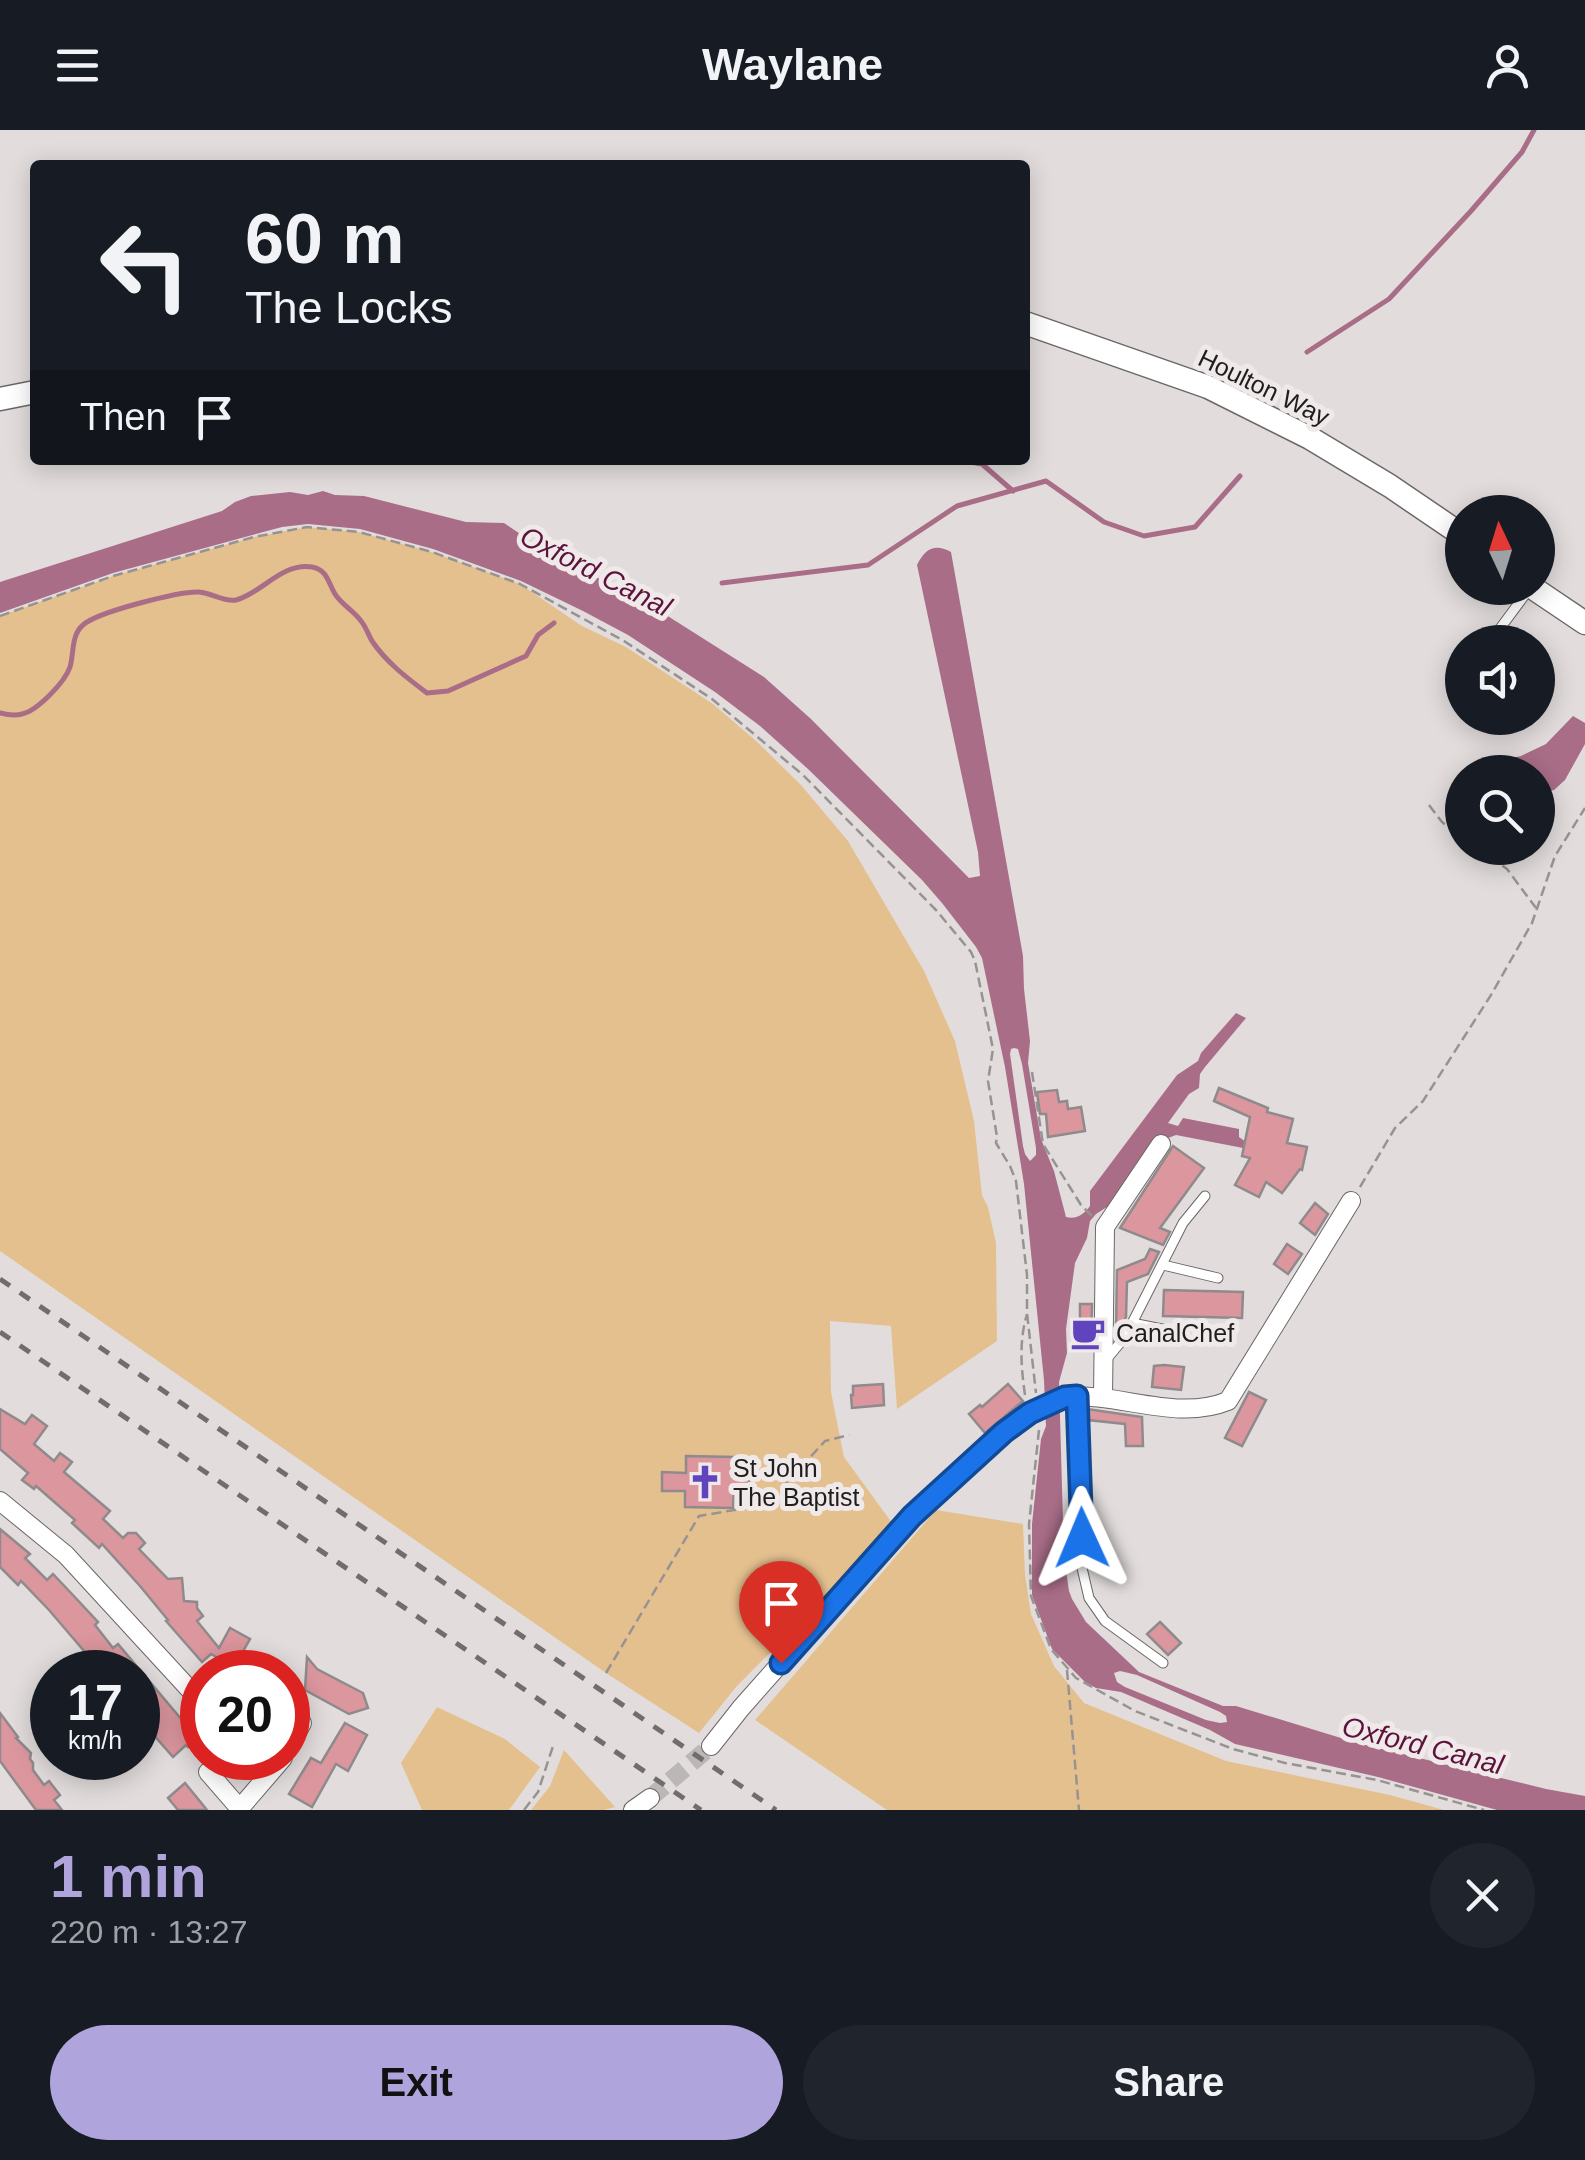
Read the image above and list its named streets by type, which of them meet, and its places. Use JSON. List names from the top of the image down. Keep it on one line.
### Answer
{"streets":{"street":["Houlton Way"]},"water":["Oxford Canal"],"places":{"cafe":["CanalChef"],"church":["St John The Baptist"]},"north":"top","page":{"header":"Waylane","turn":["60 m","The Locks"],"then":"Then","speed":"17 km/h","limit":"20","heading":["1 min","220 m · 13:27"],"buttons":["Exit","Share"]}}
